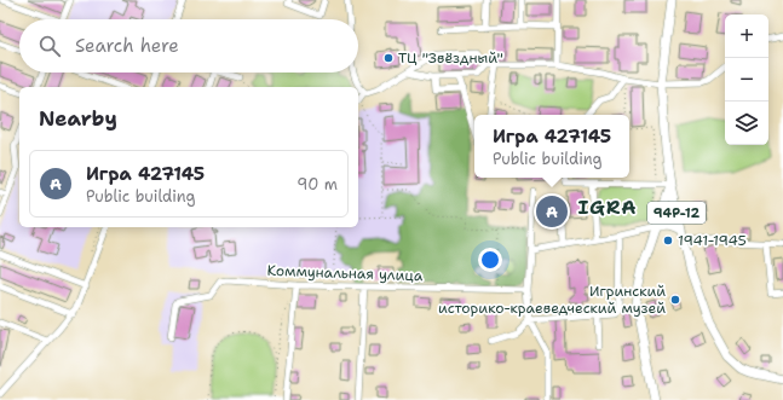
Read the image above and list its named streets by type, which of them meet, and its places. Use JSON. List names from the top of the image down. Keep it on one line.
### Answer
{"streets":{"main road":["94Р-12"],"street":["Коммунальная улица"]},"districts":["IGRA"],"places":["ТЦ \"Звёздный\"","1941-1945","Игринский историко-краеведческий музей"],"page":{"map_buttons":["+","−"],"search":"Search here","heading":"Nearby","popup":["Игра 427145","Public building"],"list":[{"mark":"A","name":"Игра 427145","note":"Public building","value":"90 m"}],"pins":"A"}}
